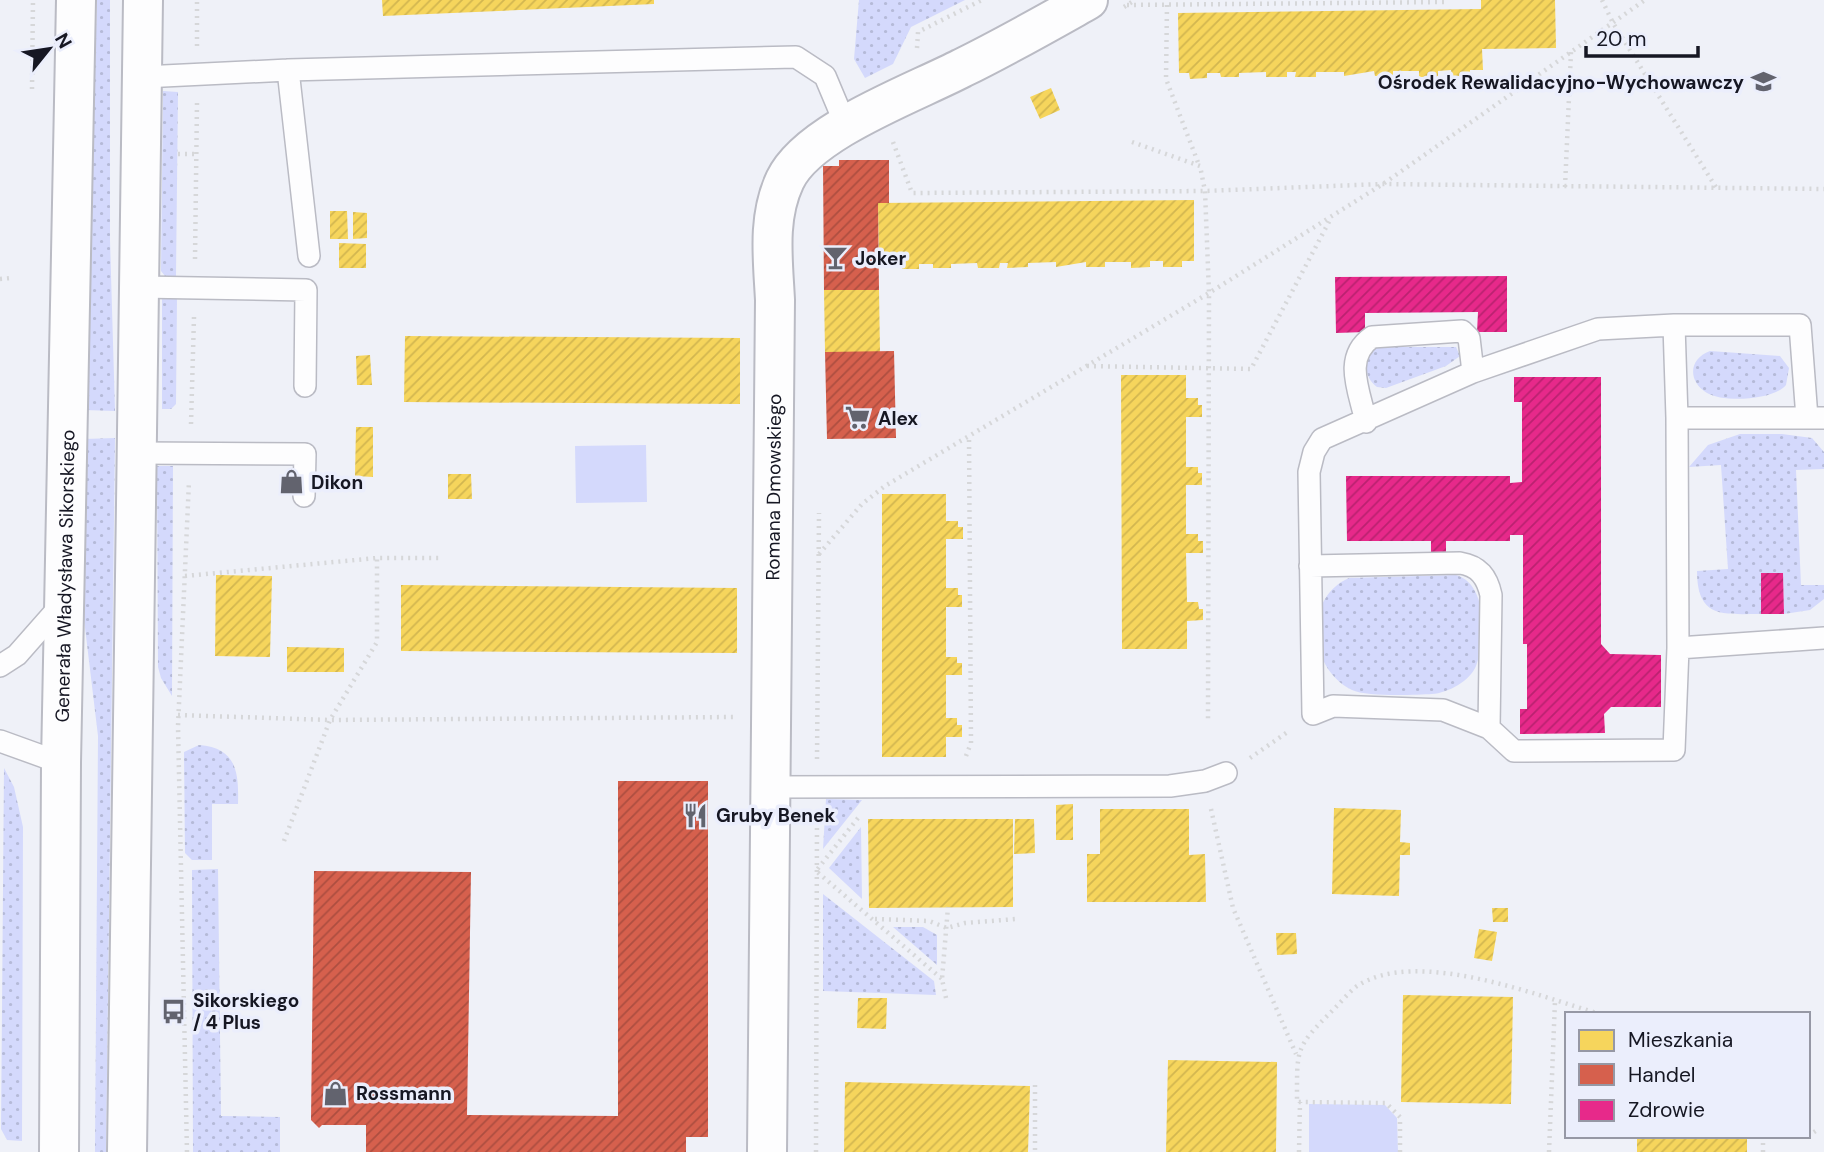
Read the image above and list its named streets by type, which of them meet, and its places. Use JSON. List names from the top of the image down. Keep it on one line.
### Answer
{"streets":{"main road":["Romana Dmowskiego","Generała Władysława Sikorskiego"]},"places":{"school or university":["Ośrodek Rewalidacyjno-Wychowawczy"],"bar":["Joker"],"supermarket":["Alex"],"shop":["Dikon","Rossmann"],"restaurant":["Gruby Benek"],"bus stop":["Sikorskiego / 4 Plus"]},"legend":["Mieszkania","Handel","Zdrowie"],"scale_bar":"20 m","north":"top right"}
